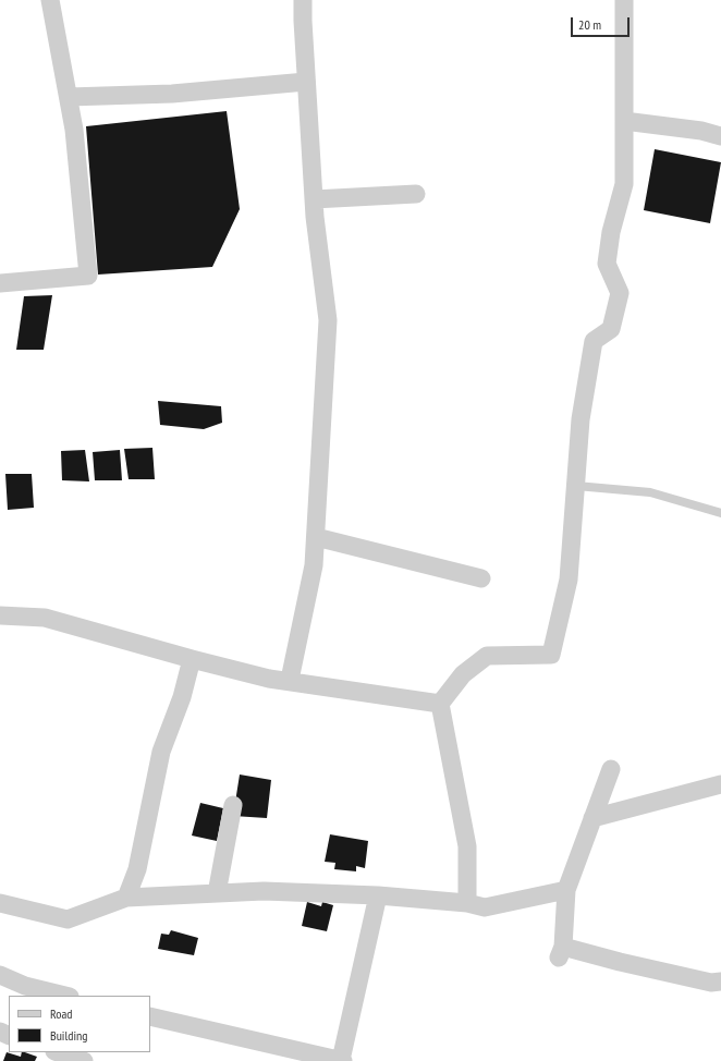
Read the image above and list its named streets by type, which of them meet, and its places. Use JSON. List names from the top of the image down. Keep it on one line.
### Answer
{"legend":["Road","Building"],"scale_bar":"20 m"}
